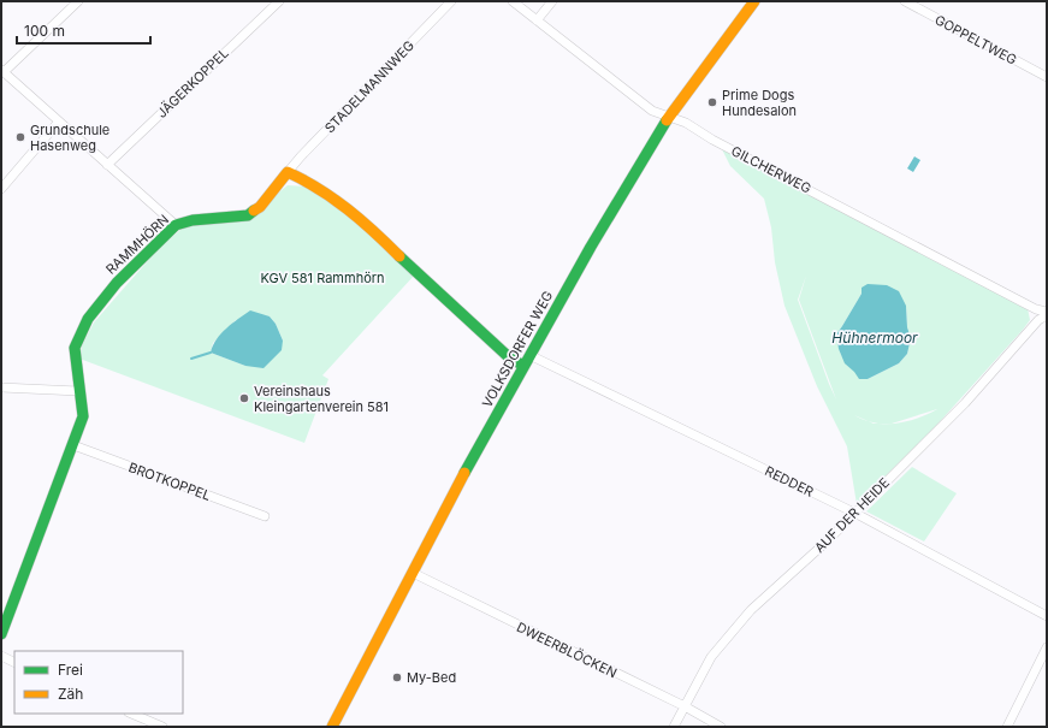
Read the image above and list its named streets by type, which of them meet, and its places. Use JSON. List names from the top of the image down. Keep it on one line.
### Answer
{"streets":{"street":["GOPPELTWEG","JÄGERKOPPEL","STADELMANNWEG","GILCHERWEG","RAMMHÖRN","VOLKSDORFER WEG","BROTKOPPEL","REDDER","AUF DER HEIDE","DWEERBLÖCKEN"]},"crossings":[["STADELMANNWEG","RAMMHÖRN"],["GILCHERWEG","VOLKSDORFER WEG"],["RAMMHÖRN","BROTKOPPEL"],["VOLKSDORFER WEG","REDDER"],["VOLKSDORFER WEG","DWEERBLÖCKEN"],["REDDER","AUF DER HEIDE"],["AUF DER HEIDE","DWEERBLÖCKEN"]],"water":["Hühnermoor"],"parks":["KGV 581 Rammhörn"],"places":["Prime Dogs Hundesalon","Grundschule Hasenweg","Vereinshaus Kleingartenverein 581","My-Bed"],"legend":["Frei","Zäh"],"scale_bar":"100 m"}
